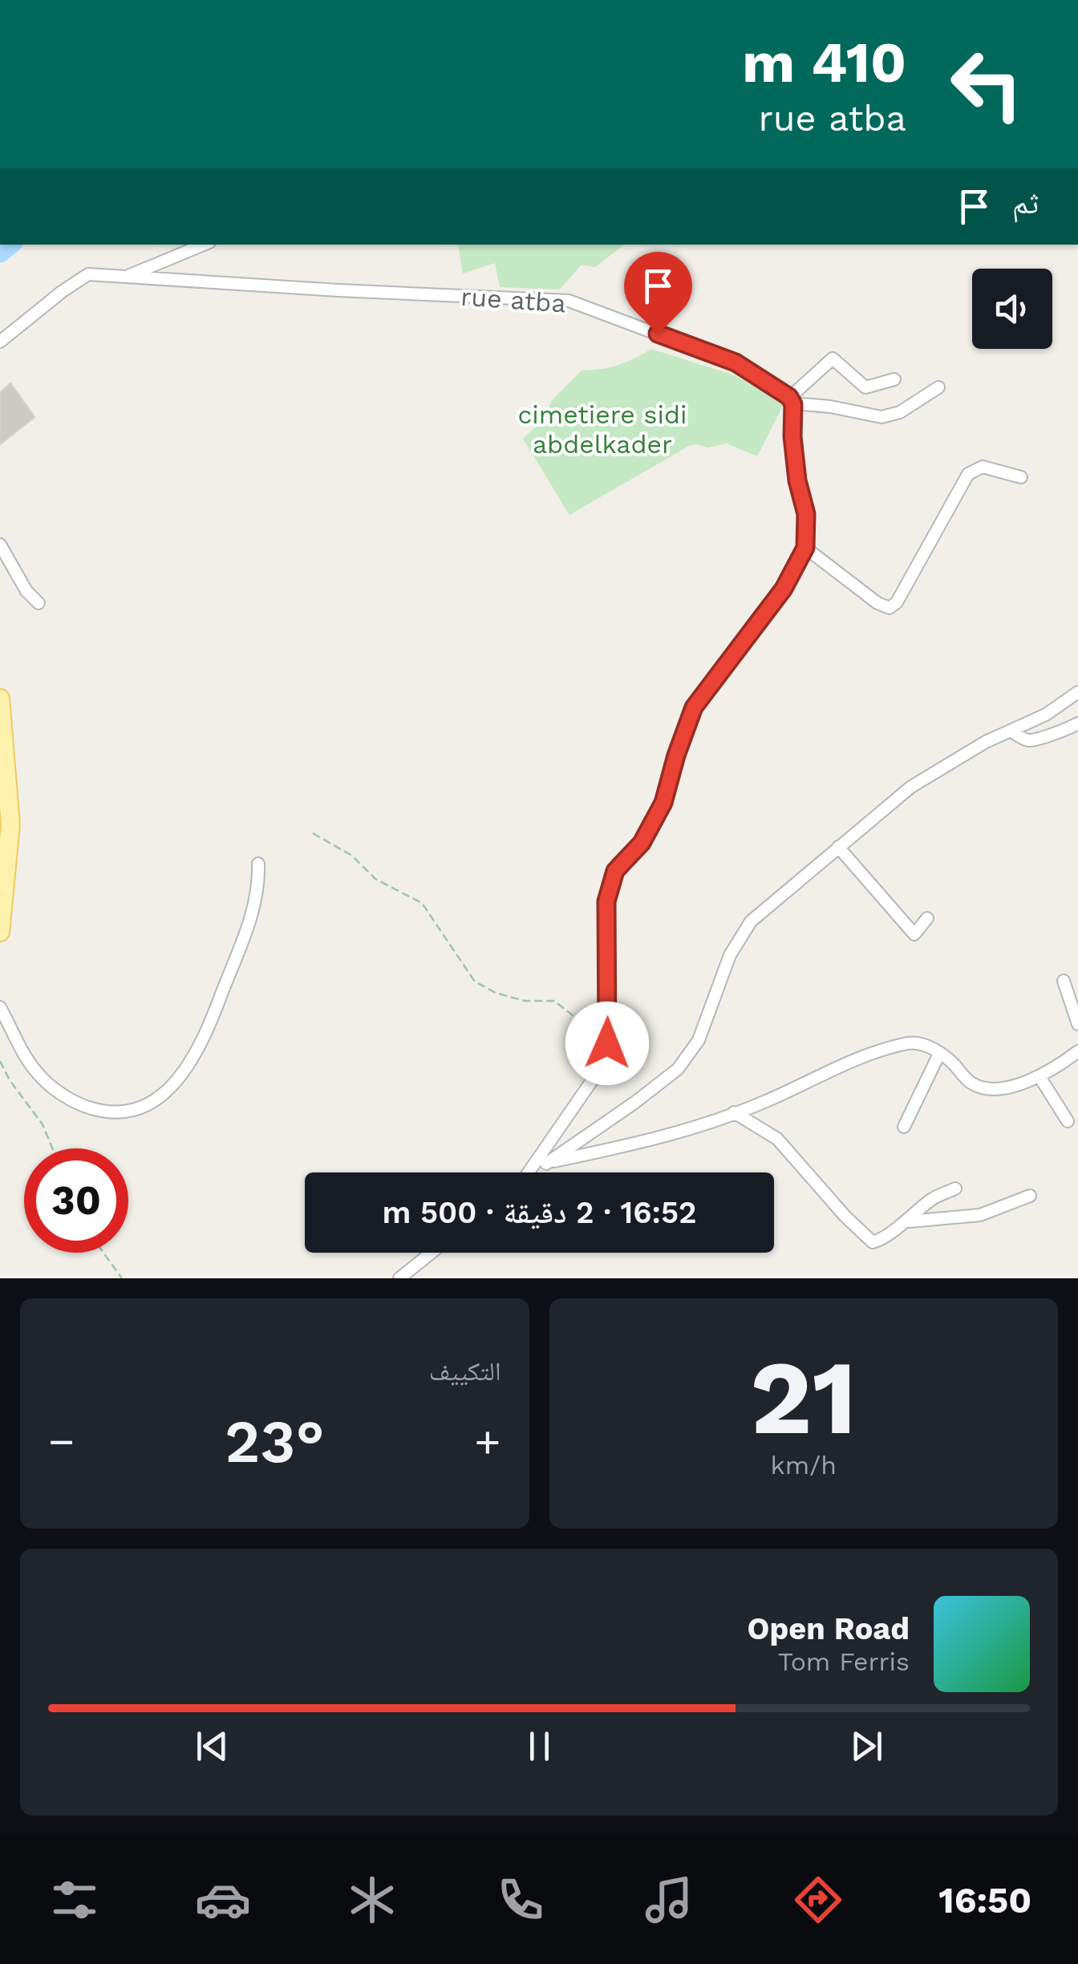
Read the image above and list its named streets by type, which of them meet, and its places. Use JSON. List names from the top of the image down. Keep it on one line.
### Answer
{"streets":{"street":["rue atba"]},"parks":["cimetiere sidi abdelkader"],"page":{"turn":["410 m","rue atba"],"then":"ثم","limit":"30","trip":"16:52 · 2 دقيقة · 500 m","tile":[["21","km/h"],"التكييف"],"heat":["−","23°","+"],"song":["Open Road","Tom Ferris"],"tabs":"16:50"}}
